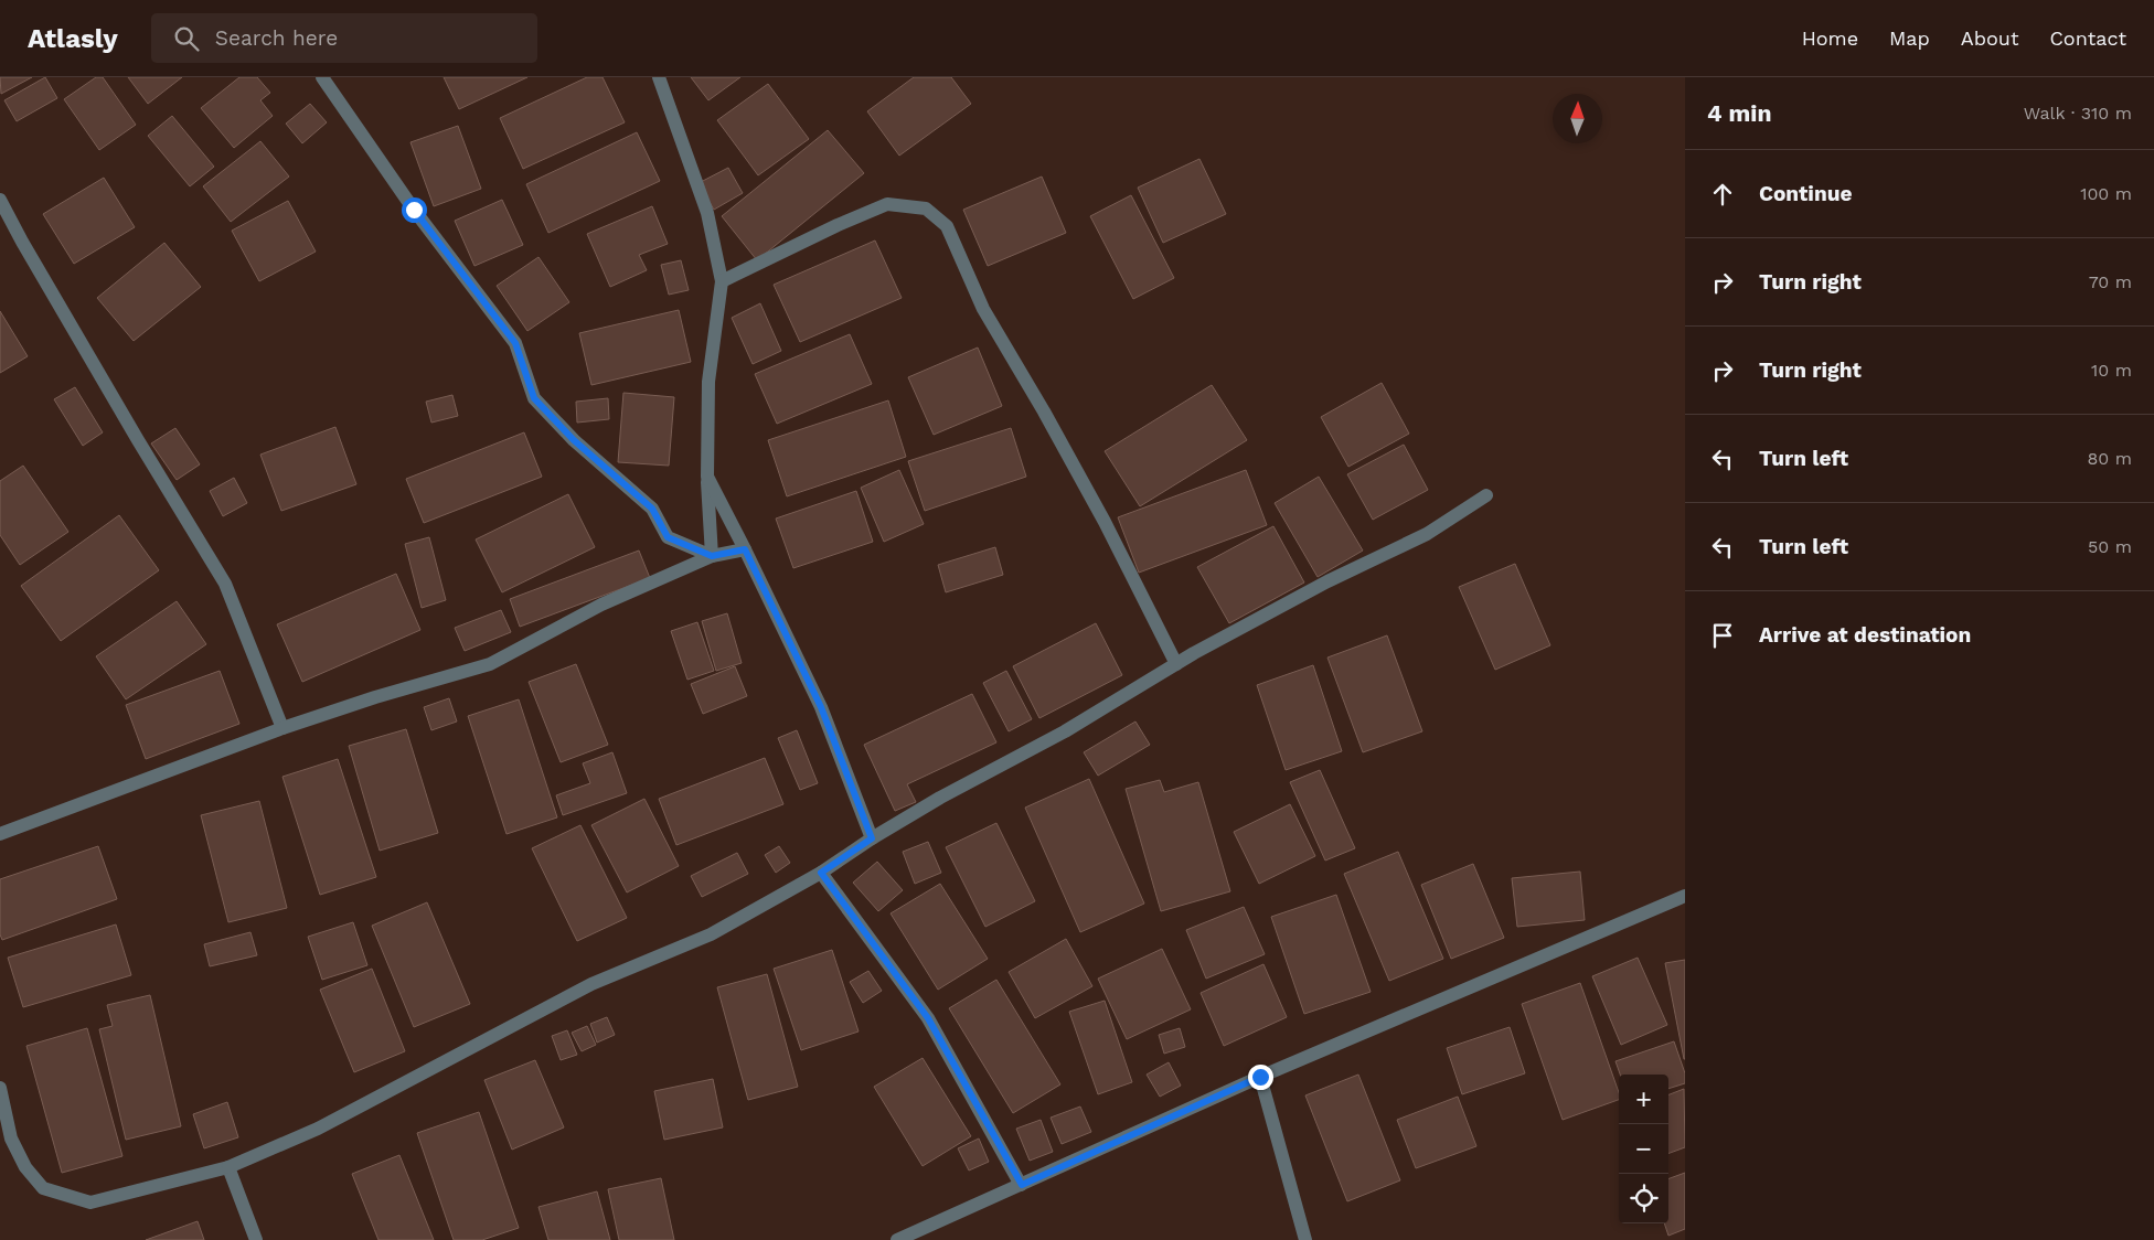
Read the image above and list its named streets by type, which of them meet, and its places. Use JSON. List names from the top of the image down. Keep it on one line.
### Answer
{"north":"top","page":{"header":"Atlasly","search":"Search here","nav":["Home","Map","About","Contact"],"heading":["4 min","Walk · 310 m"],"list":[["Continue","100 m"],["Turn right","70 m"],["Turn right","10 m"],["Turn left","80 m"],["Turn left","50 m"],"Arrive at destination"],"map_buttons":["+","−"]}}
